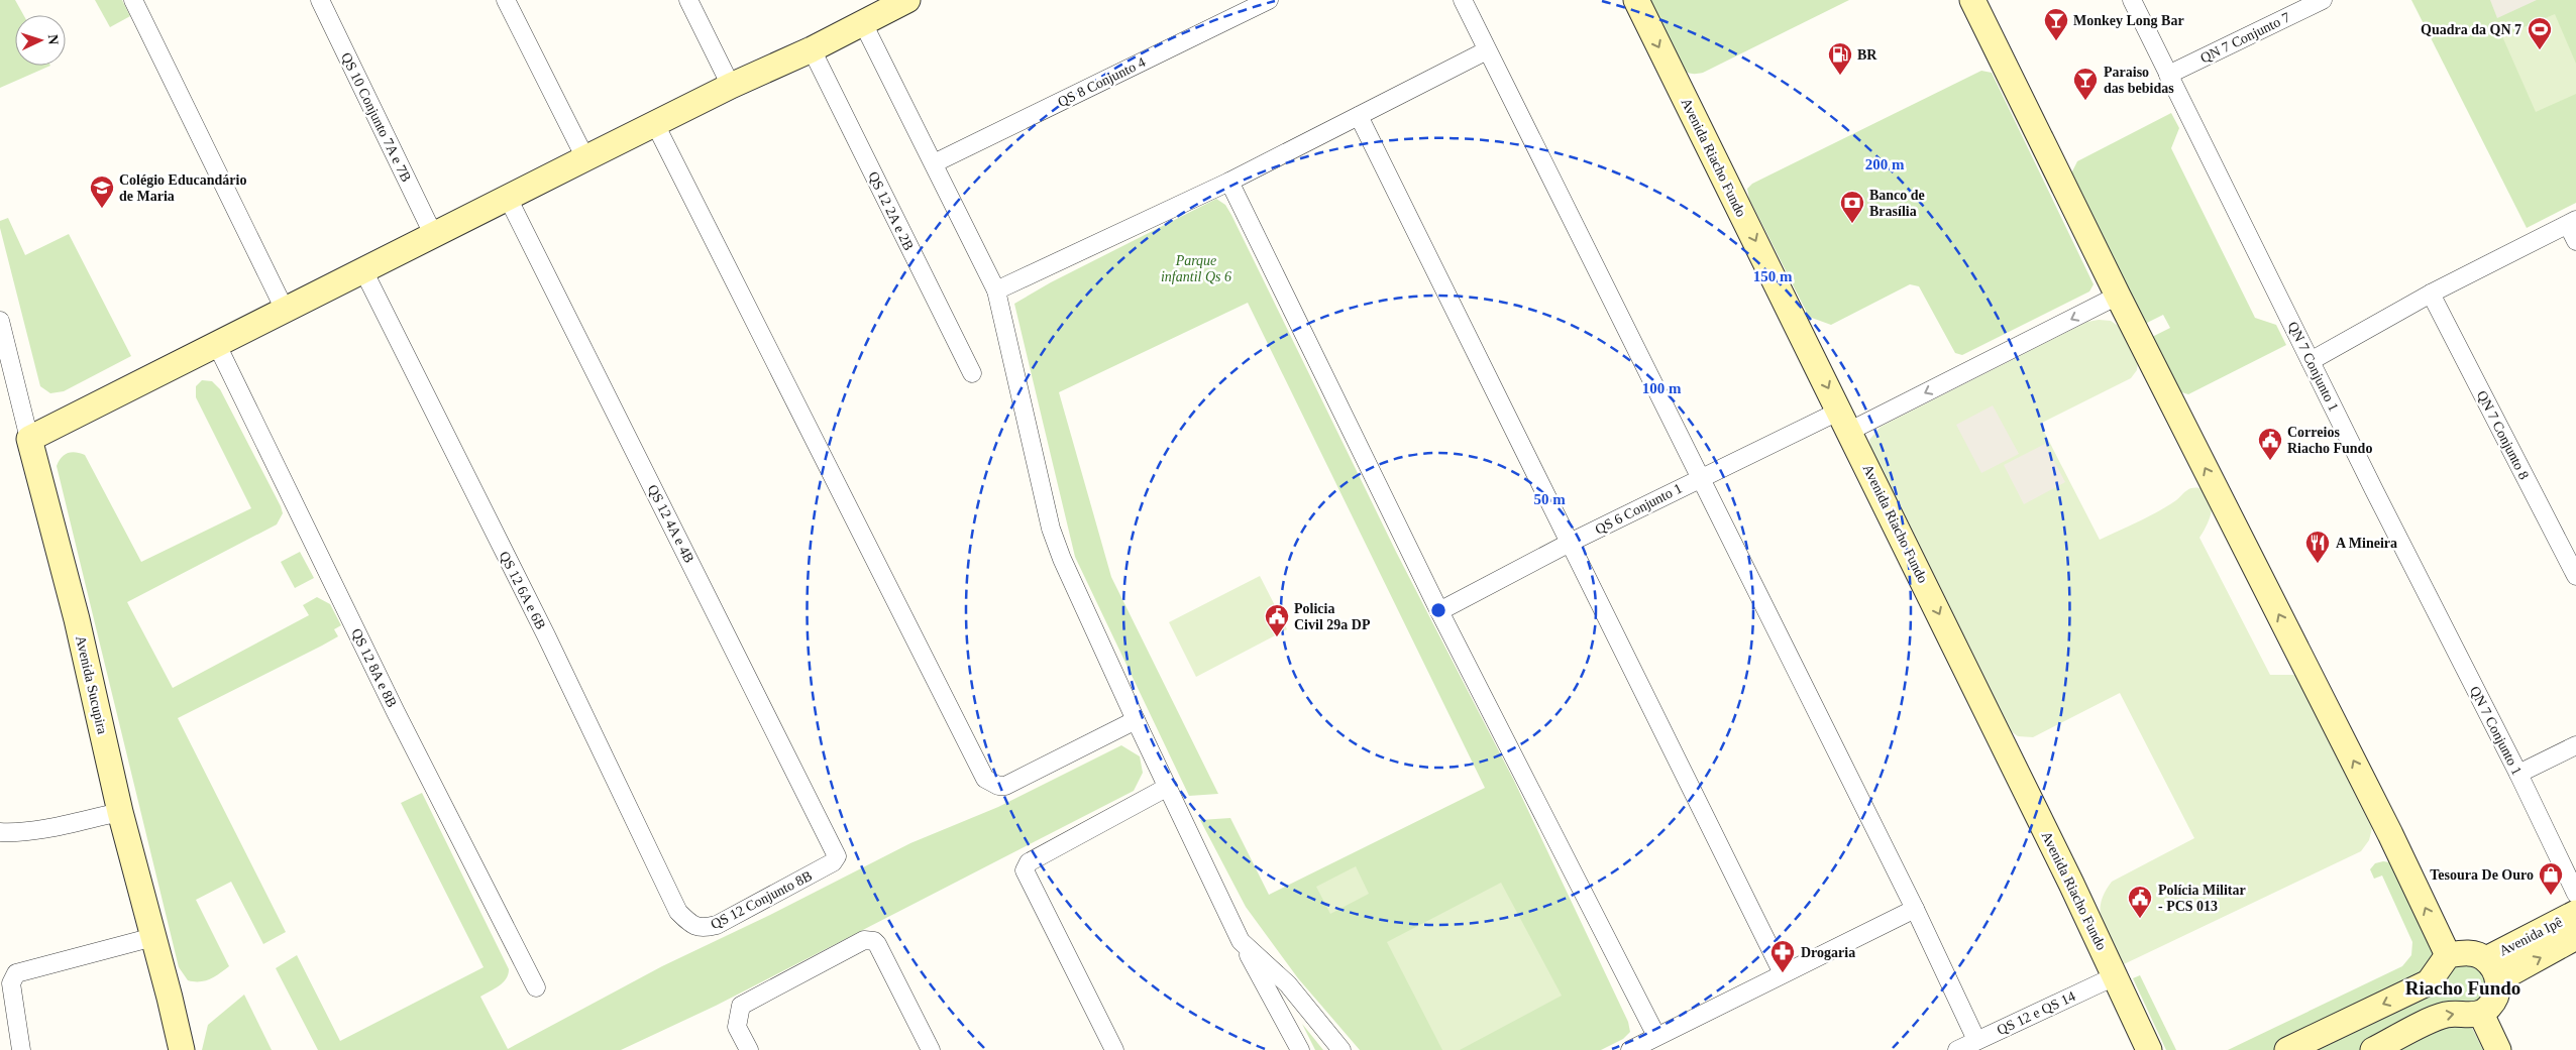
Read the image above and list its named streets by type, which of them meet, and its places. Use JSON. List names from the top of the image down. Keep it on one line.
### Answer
{"streets":{"street":["QN 7 Conjunto 7","QS 8 Conjunto 4","QS 10 Conjunto 7A e 7B","Avenida Riacho Fundo","QS 12 2A e 2B","QN 7 Conjunto 1","QN 7 Conjunto 8","QS 6 Conjunto 1","QS 12 4A e 4B","QS 12 6A e 6B","QS 12 8A e 8B","Avenida Sucupira","QS 12 Conjunto 8B","Avenida Ipê","QS 12 e QS 14"]},"crossings":[["QN 7 Conjunto 7","QN 7 Conjunto 1"],["Avenida Riacho Fundo","QS 6 Conjunto 1"],["Avenida Riacho Fundo","QS 12 e QS 14"],["QS 12 4A e 4B","QS 12 Conjunto 8B"],["QS 12 6A e 6B","QS 12 Conjunto 8B"]],"one_way":["QS 6 Conjunto 1"],"districts":["Riacho Fundo"],"parks":["Parque infantil Qs 6"],"places":{"bar":["Monkey Long Bar","Paraiso das bebidas"],"sports":["Quadra da QN 7"],"fuel station":["BR"],"school or university":["Colégio Educandário de Maria"],"bank":["Banco de Brasília"],"public building":["Correios Riacho Fundo","Policia Civil 29a DP","Polícia Militar - PCS 013"],"restaurant":["A Mineira"],"shop":["Tesoura De Ouro"],"pharmacy":["Drogaria"]},"north":"right","rings":["200 m","150 m","100 m","50 m"]}
